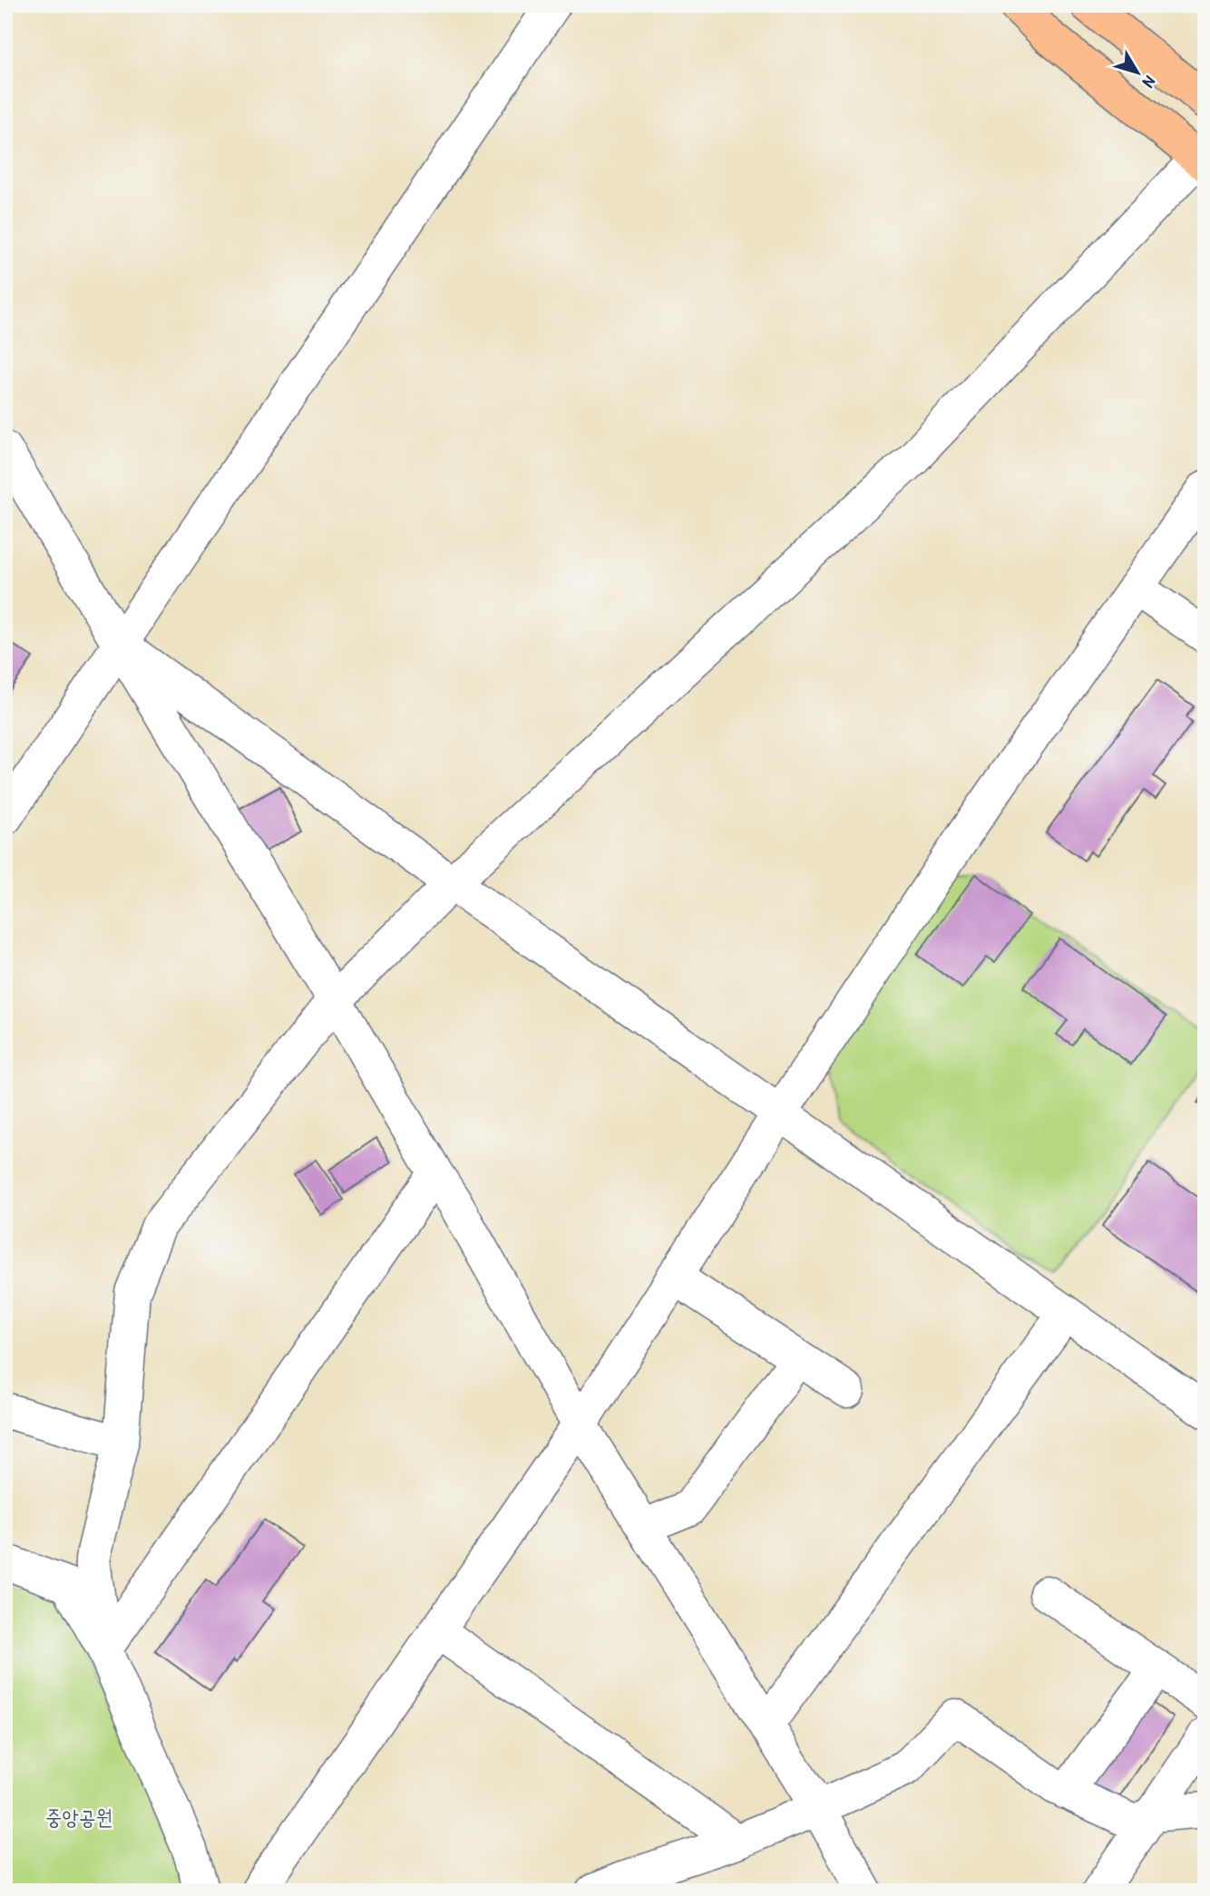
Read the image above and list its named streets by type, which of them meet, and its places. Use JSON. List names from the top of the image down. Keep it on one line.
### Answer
{"parks":["중앙공원"],"north":"bottom right"}
